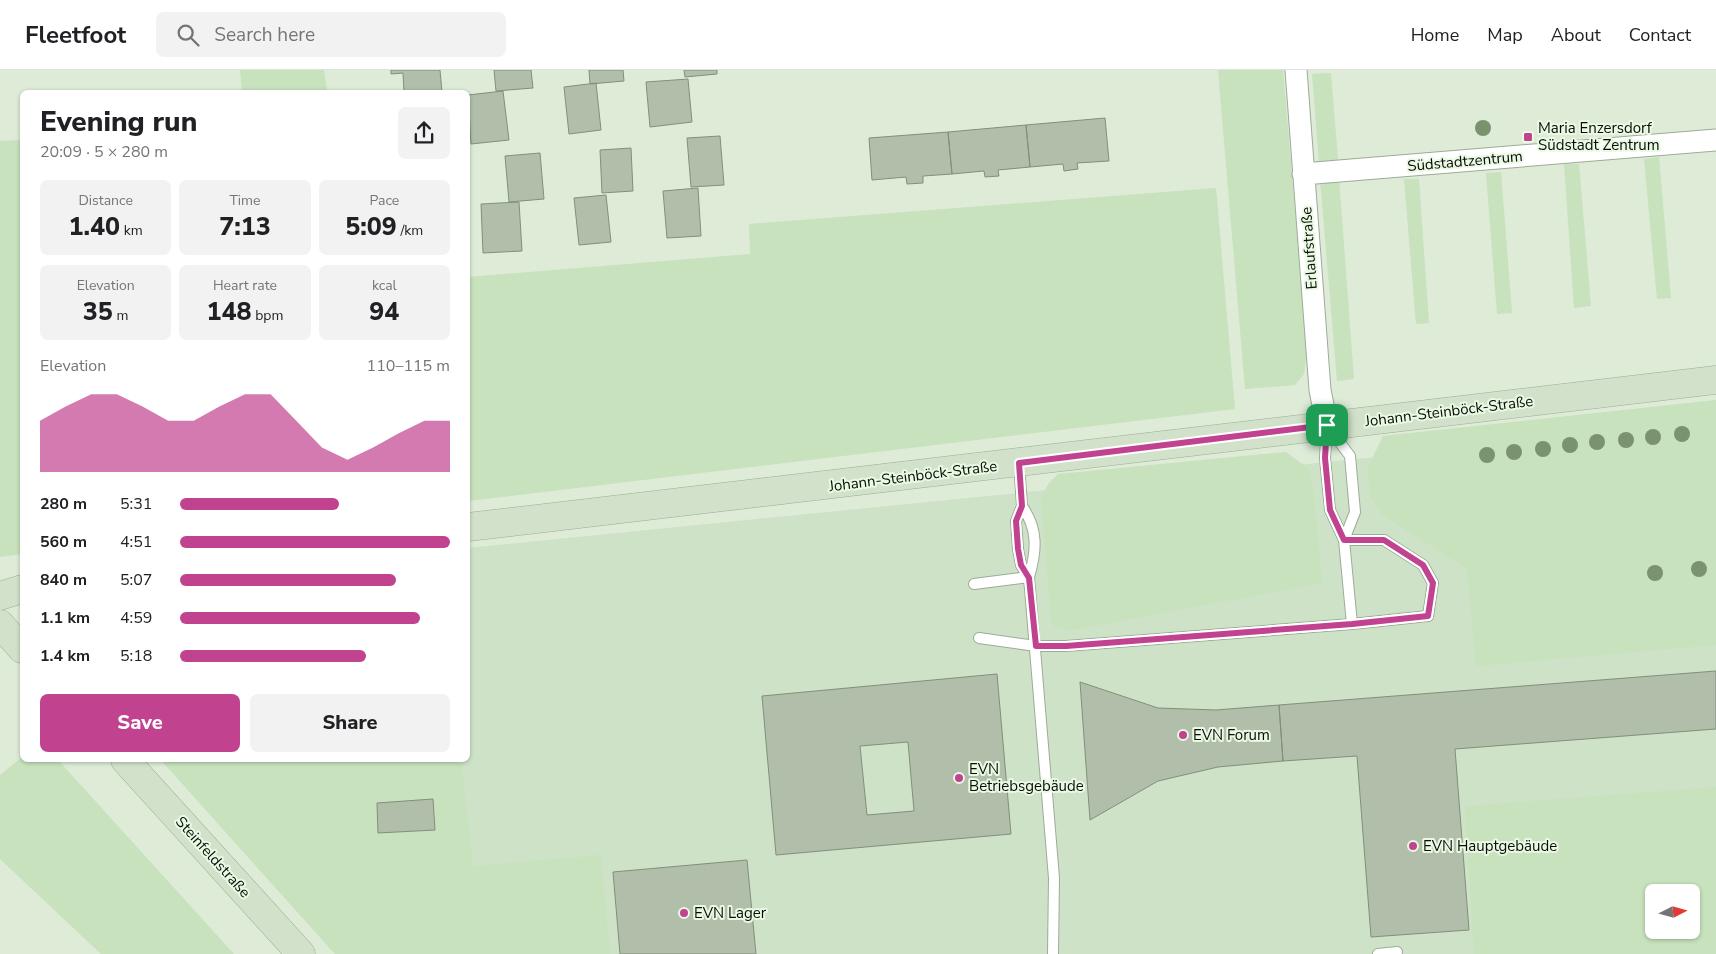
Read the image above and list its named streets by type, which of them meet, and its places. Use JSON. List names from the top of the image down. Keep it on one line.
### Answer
{"streets":{"street":["Südstadtzentrum","Erlaufstraße","Johann-Steinböck-Straße","Steinfeldstraße"]},"crossings":[["Südstadtzentrum","Erlaufstraße"],["Erlaufstraße","Johann-Steinböck-Straße"]],"places":{"transit":["Maria Enzersdorf Südstadt Zentrum"],"other":["EVN Forum","EVN Betriebsgebäude","EVN Hauptgebäude","EVN Lager"]},"north":"right","page":{"header":"Fleetfoot","search":"Search here","nav":["Home","Map","About","Contact"],"heading":["Evening run","20:09 · 5 × 280 m"],"stats":[["Distance","1.40 km"],["Time","7:13"],["Pace","5:09 /km"],["Elevation","35 m"],["Heart rate","148 bpm"],["kcal","94"]],"chart":["Elevation","110–115 m"],"list":[{"name":"280 m","note":"5:31"},{"name":"560 m","note":"4:51"},{"name":"840 m","note":"5:07"},{"name":"1.1 km","note":"4:59"},{"name":"1.4 km","note":"5:18"}],"buttons":["Save","Share"]}}
